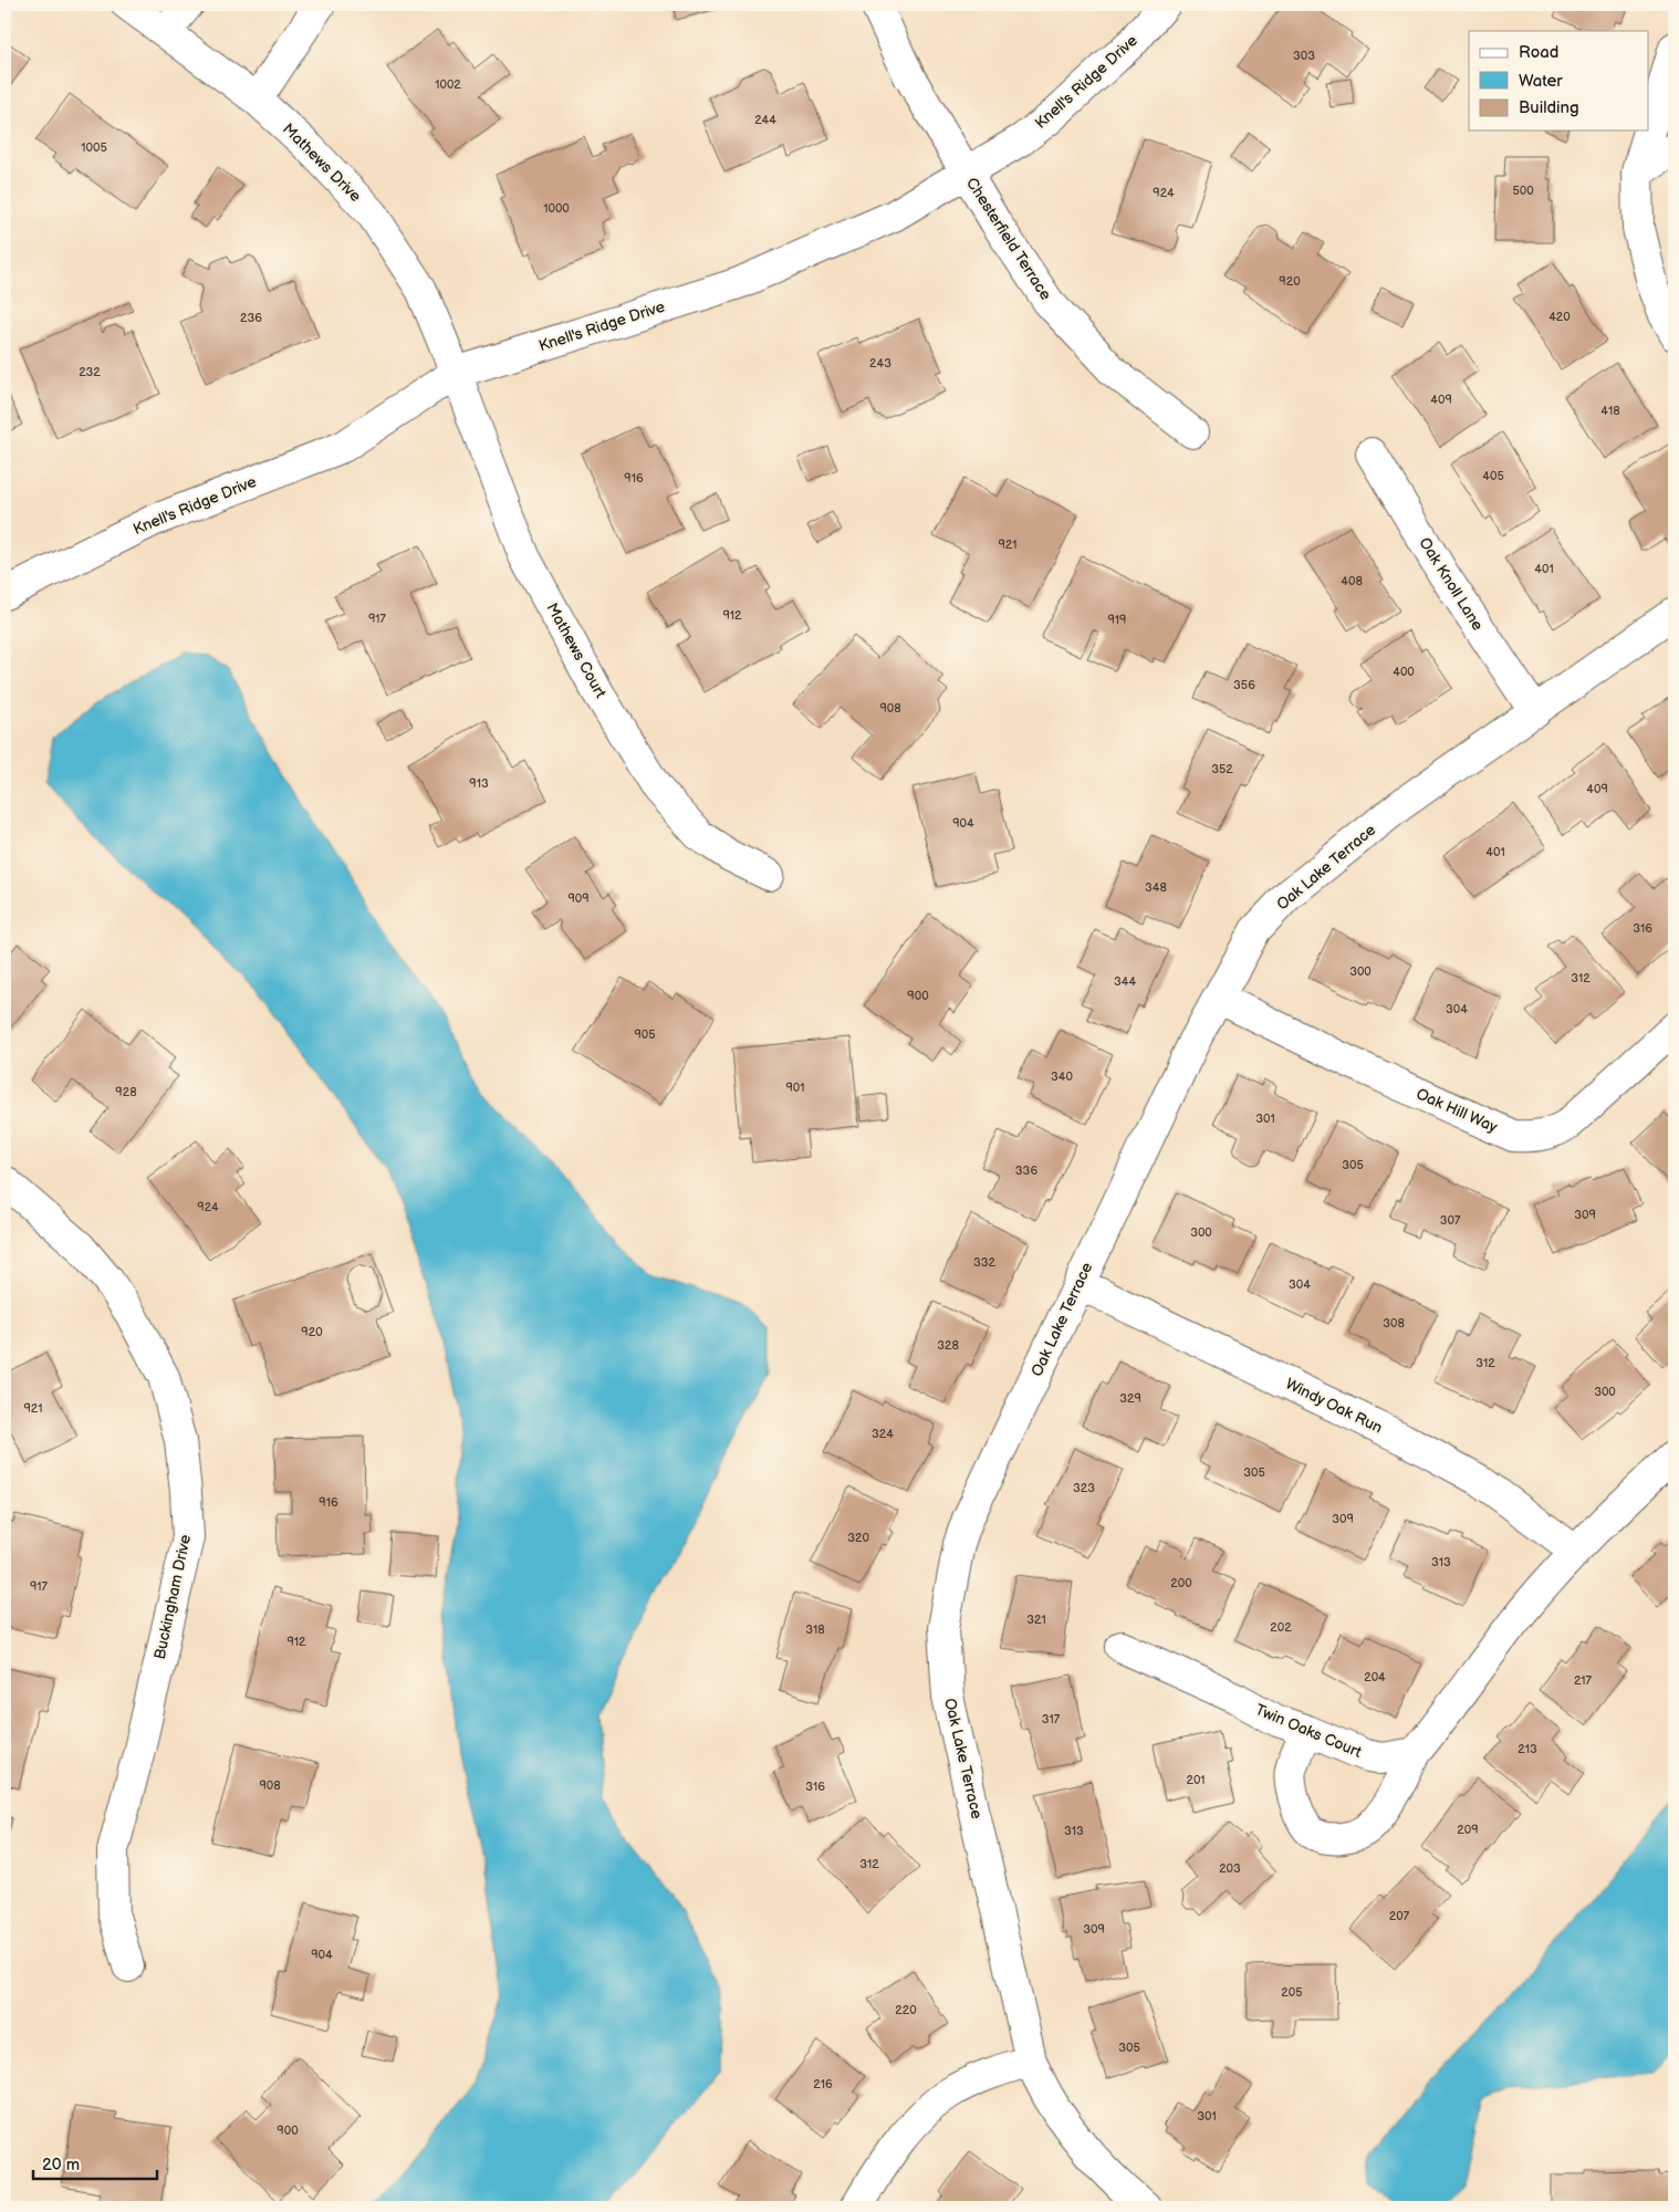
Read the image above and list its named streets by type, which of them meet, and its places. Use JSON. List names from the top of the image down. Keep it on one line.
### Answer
{"streets":{"street":["Knell's Ridge Drive","Mathews Drive","Chesterfield Terrace","Oak Knoll Lane","Mathews Court","Oak Lake Terrace","Oak Hill Way","Windy Oak Run","Buckingham Drive","Twin Oaks Court"]},"crossings":[["Knell's Ridge Drive","Mathews Drive"],["Knell's Ridge Drive","Chesterfield Terrace"],["Knell's Ridge Drive","Mathews Court"],["Mathews Drive","Mathews Court"],["Oak Knoll Lane","Oak Lake Terrace"],["Oak Lake Terrace","Oak Hill Way"],["Oak Lake Terrace","Windy Oak Run"]],"house_numbers":["303","1002","244","1005","500","924","1000","920","420","236","243","232","409","418","405","916","921","401","408","912","917","919","400","356","908","352","913","409","904","401","348","909","316","300","312","344","900","304","905","340","901","928","301","305","336","924","309","307","300","332","304","308","920","328","312","300","329","921","324","305","323","916","309","320","313","200","917","321","202","318","912","204","217","317","213","201","908","316","209","313","312","203","207","309","904","205","220","305","216","301","900"],"legend":["Road","Water","Building"],"scale_bar":"20 m"}
